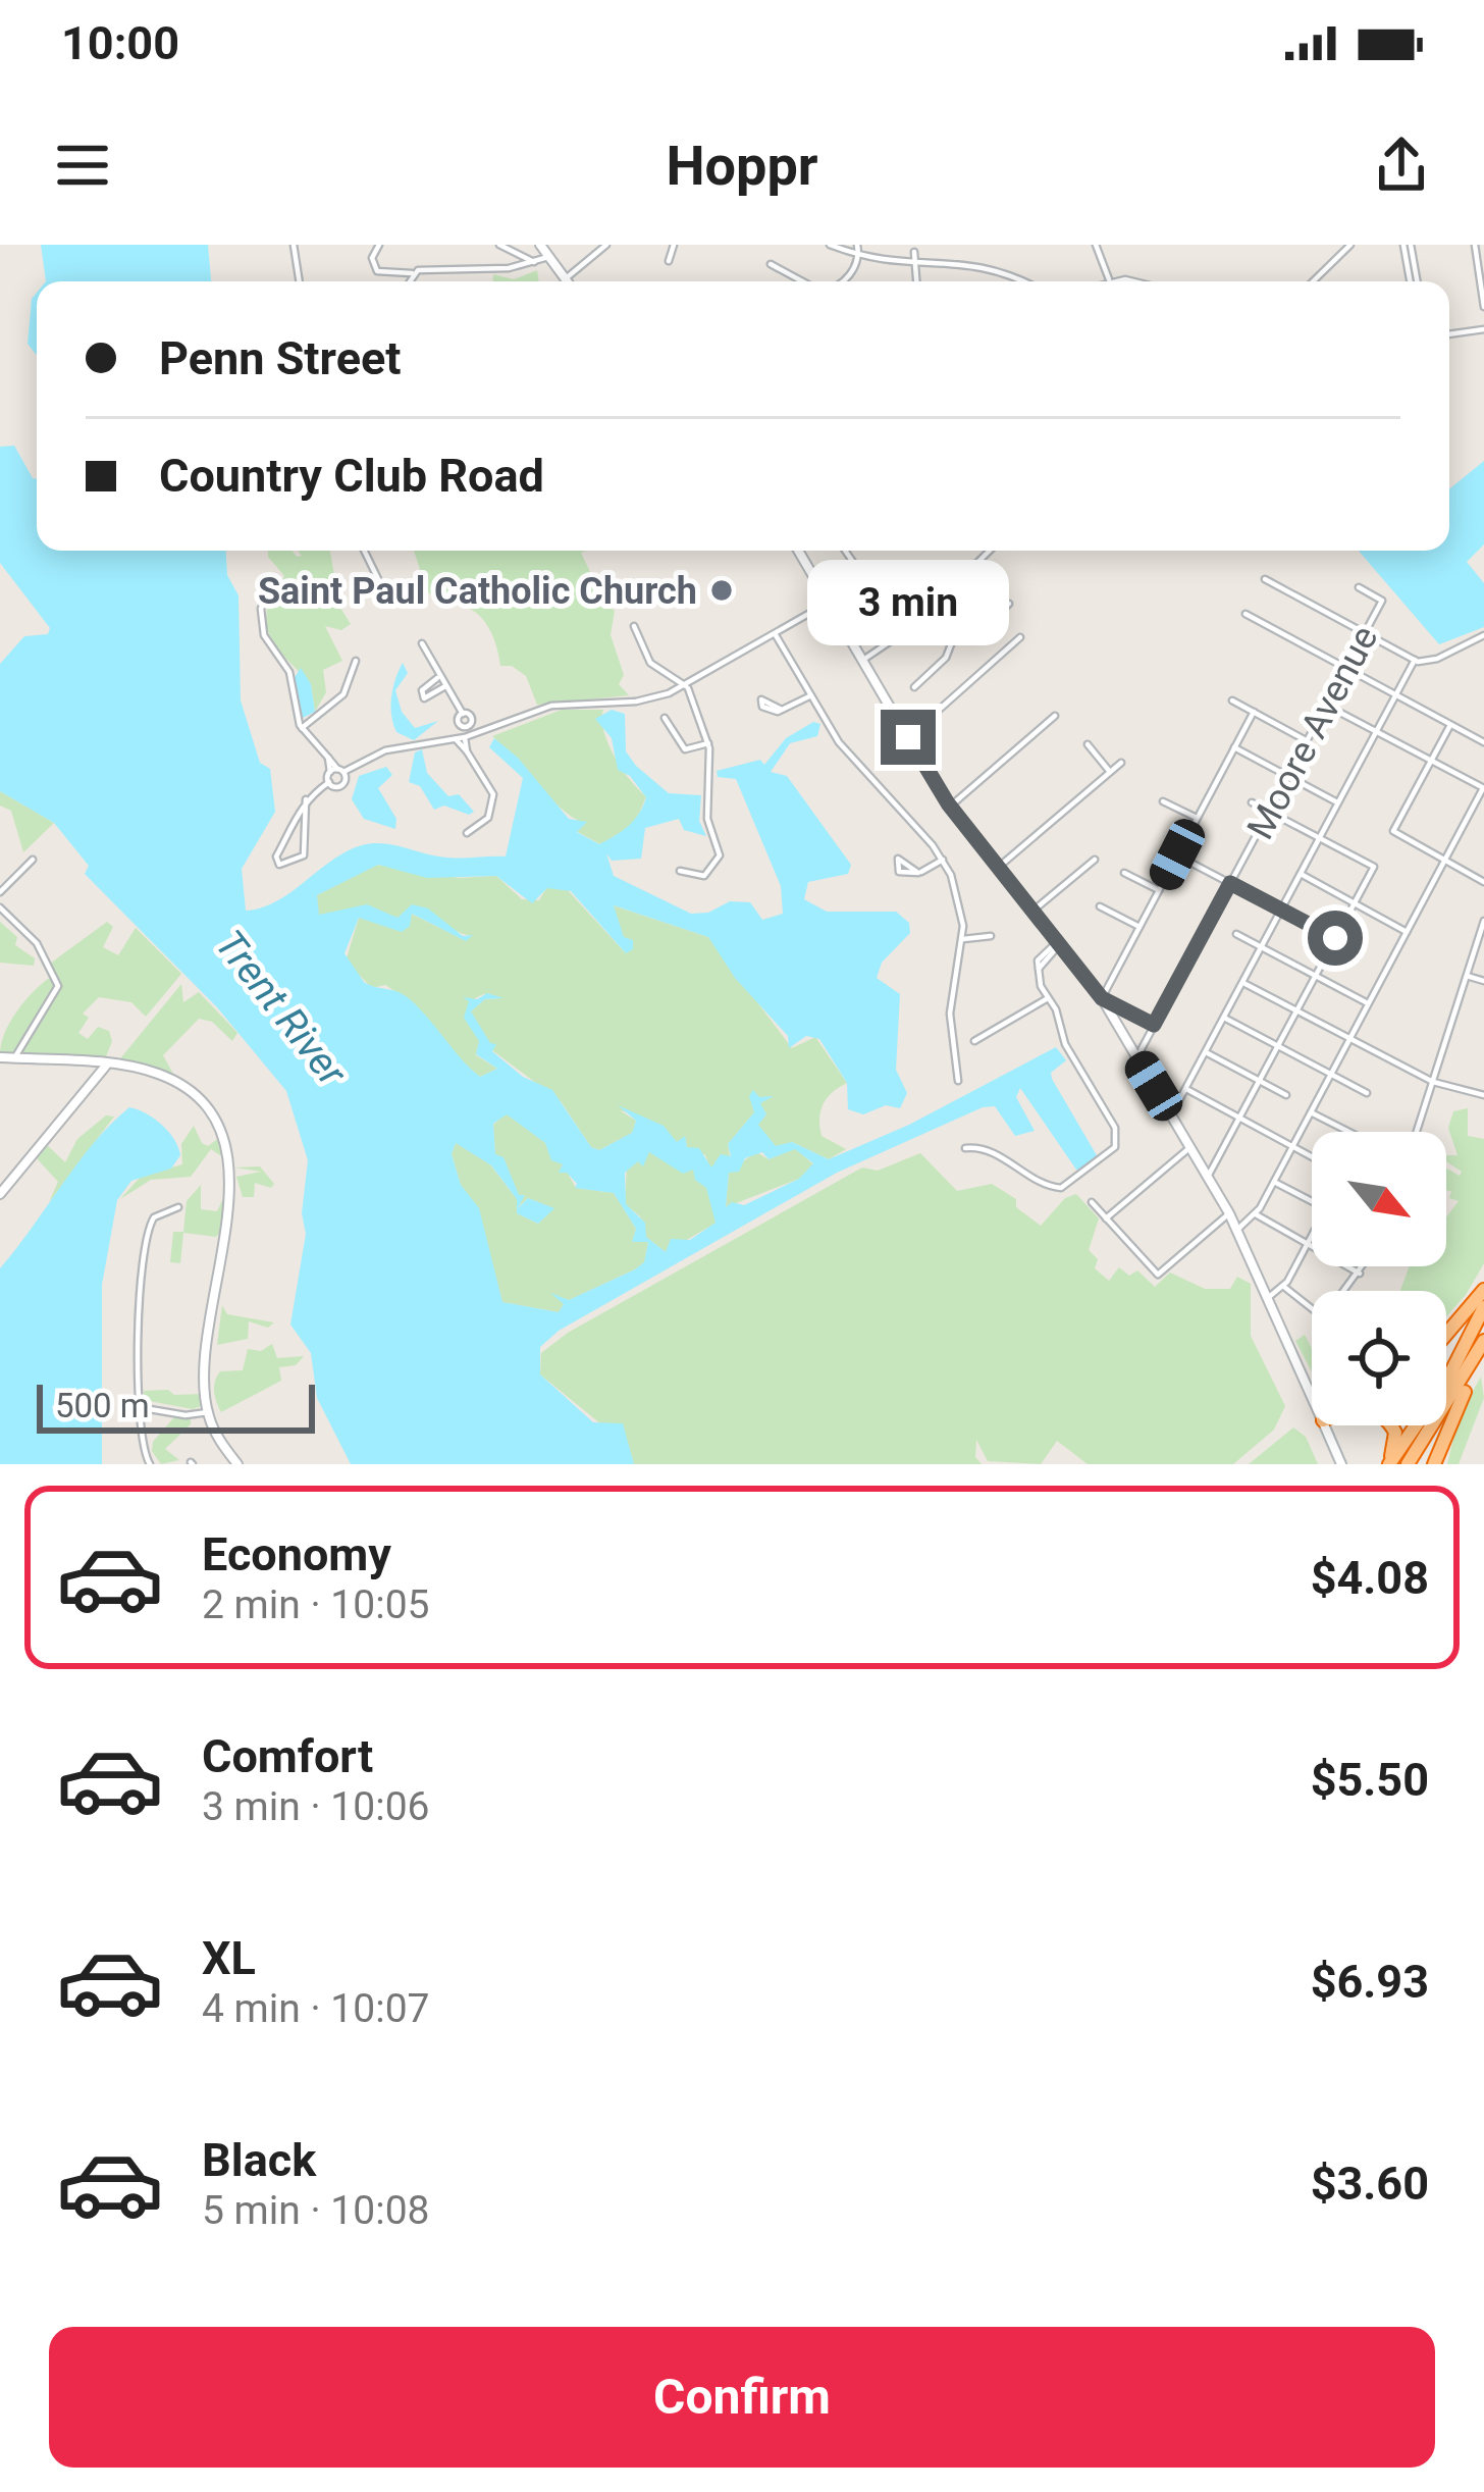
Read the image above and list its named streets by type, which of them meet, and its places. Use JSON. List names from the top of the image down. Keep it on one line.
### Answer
{"streets":{"street":["Moore Avenue"]},"water":["Trent River"],"places":["Saint Paul Catholic Church"],"scale_bar":"500 m","north":"bottom right","page":{"status":"10:00","header":"Hoppr","banner":["Penn Street","Country Club Road"],"bubble":"3 min","scale":"500 m","list":[{"name":"Economy","note":"2 min · 10:05","value":"$4.08"},{"name":"Comfort","note":"3 min · 10:06","value":"$5.50"},{"name":"XL","note":"4 min · 10:07","value":"$6.93"},{"name":"Black","note":"5 min · 10:08","value":"$3.60"}],"buttons":"Confirm"}}
